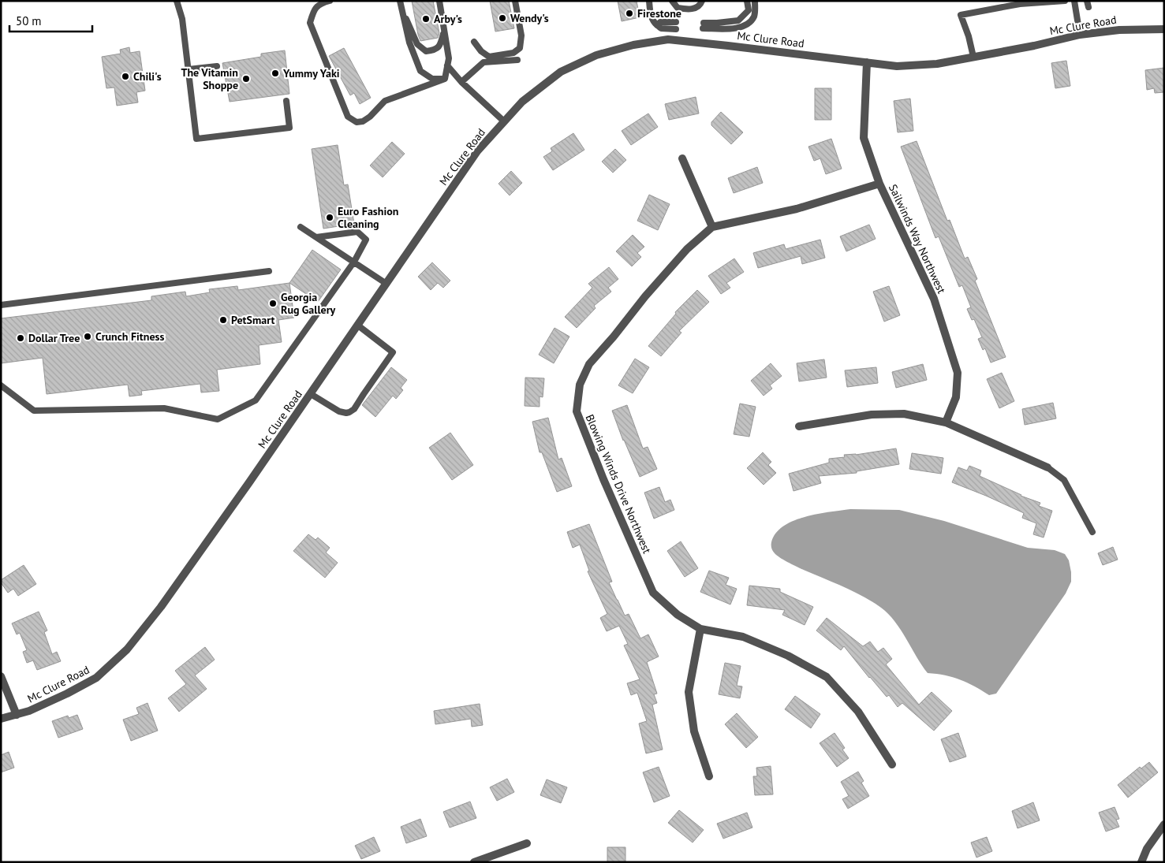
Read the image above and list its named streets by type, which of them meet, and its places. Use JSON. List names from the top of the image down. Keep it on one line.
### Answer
{"streets":{"street":["Mc Clure Road","Sailwinds Way Northwest","Blowing Winds Drive Northwest"]},"crossings":[["Mc Clure Road","Sailwinds Way Northwest"],["Sailwinds Way Northwest","Blowing Winds Drive Northwest"]],"places":["Firestone","Wendy's","Arby's","Yummy Yaki","Chili's","The Vitamin Shoppe","Euro Fashion Cleaning","Georgia Rug Gallery","PetSmart","Crunch Fitness","Dollar Tree"],"scale_bar":"50 m"}
